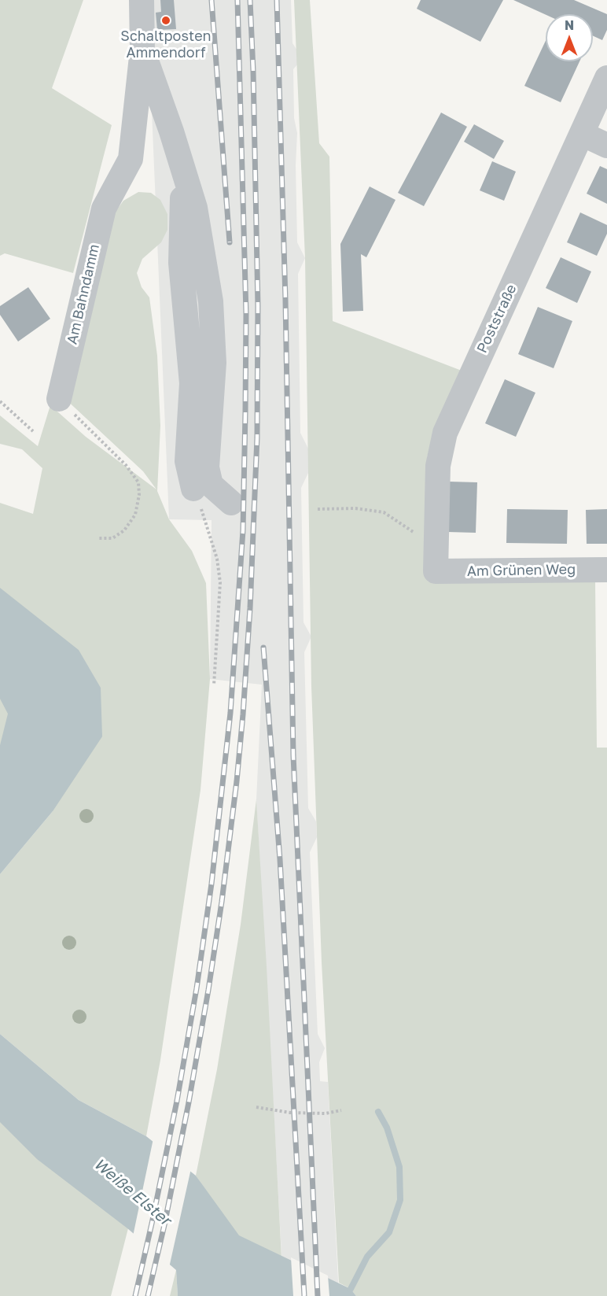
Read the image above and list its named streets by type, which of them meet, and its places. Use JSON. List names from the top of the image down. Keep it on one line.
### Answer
{"streets":{"street":["Am Bahndamm","Poststraße","Am Grünen Weg"]},"crossings":[["Poststraße","Am Grünen Weg"]],"water":["Weiße Elster"],"places":["Schaltposten Ammendorf"],"north":"top"}
